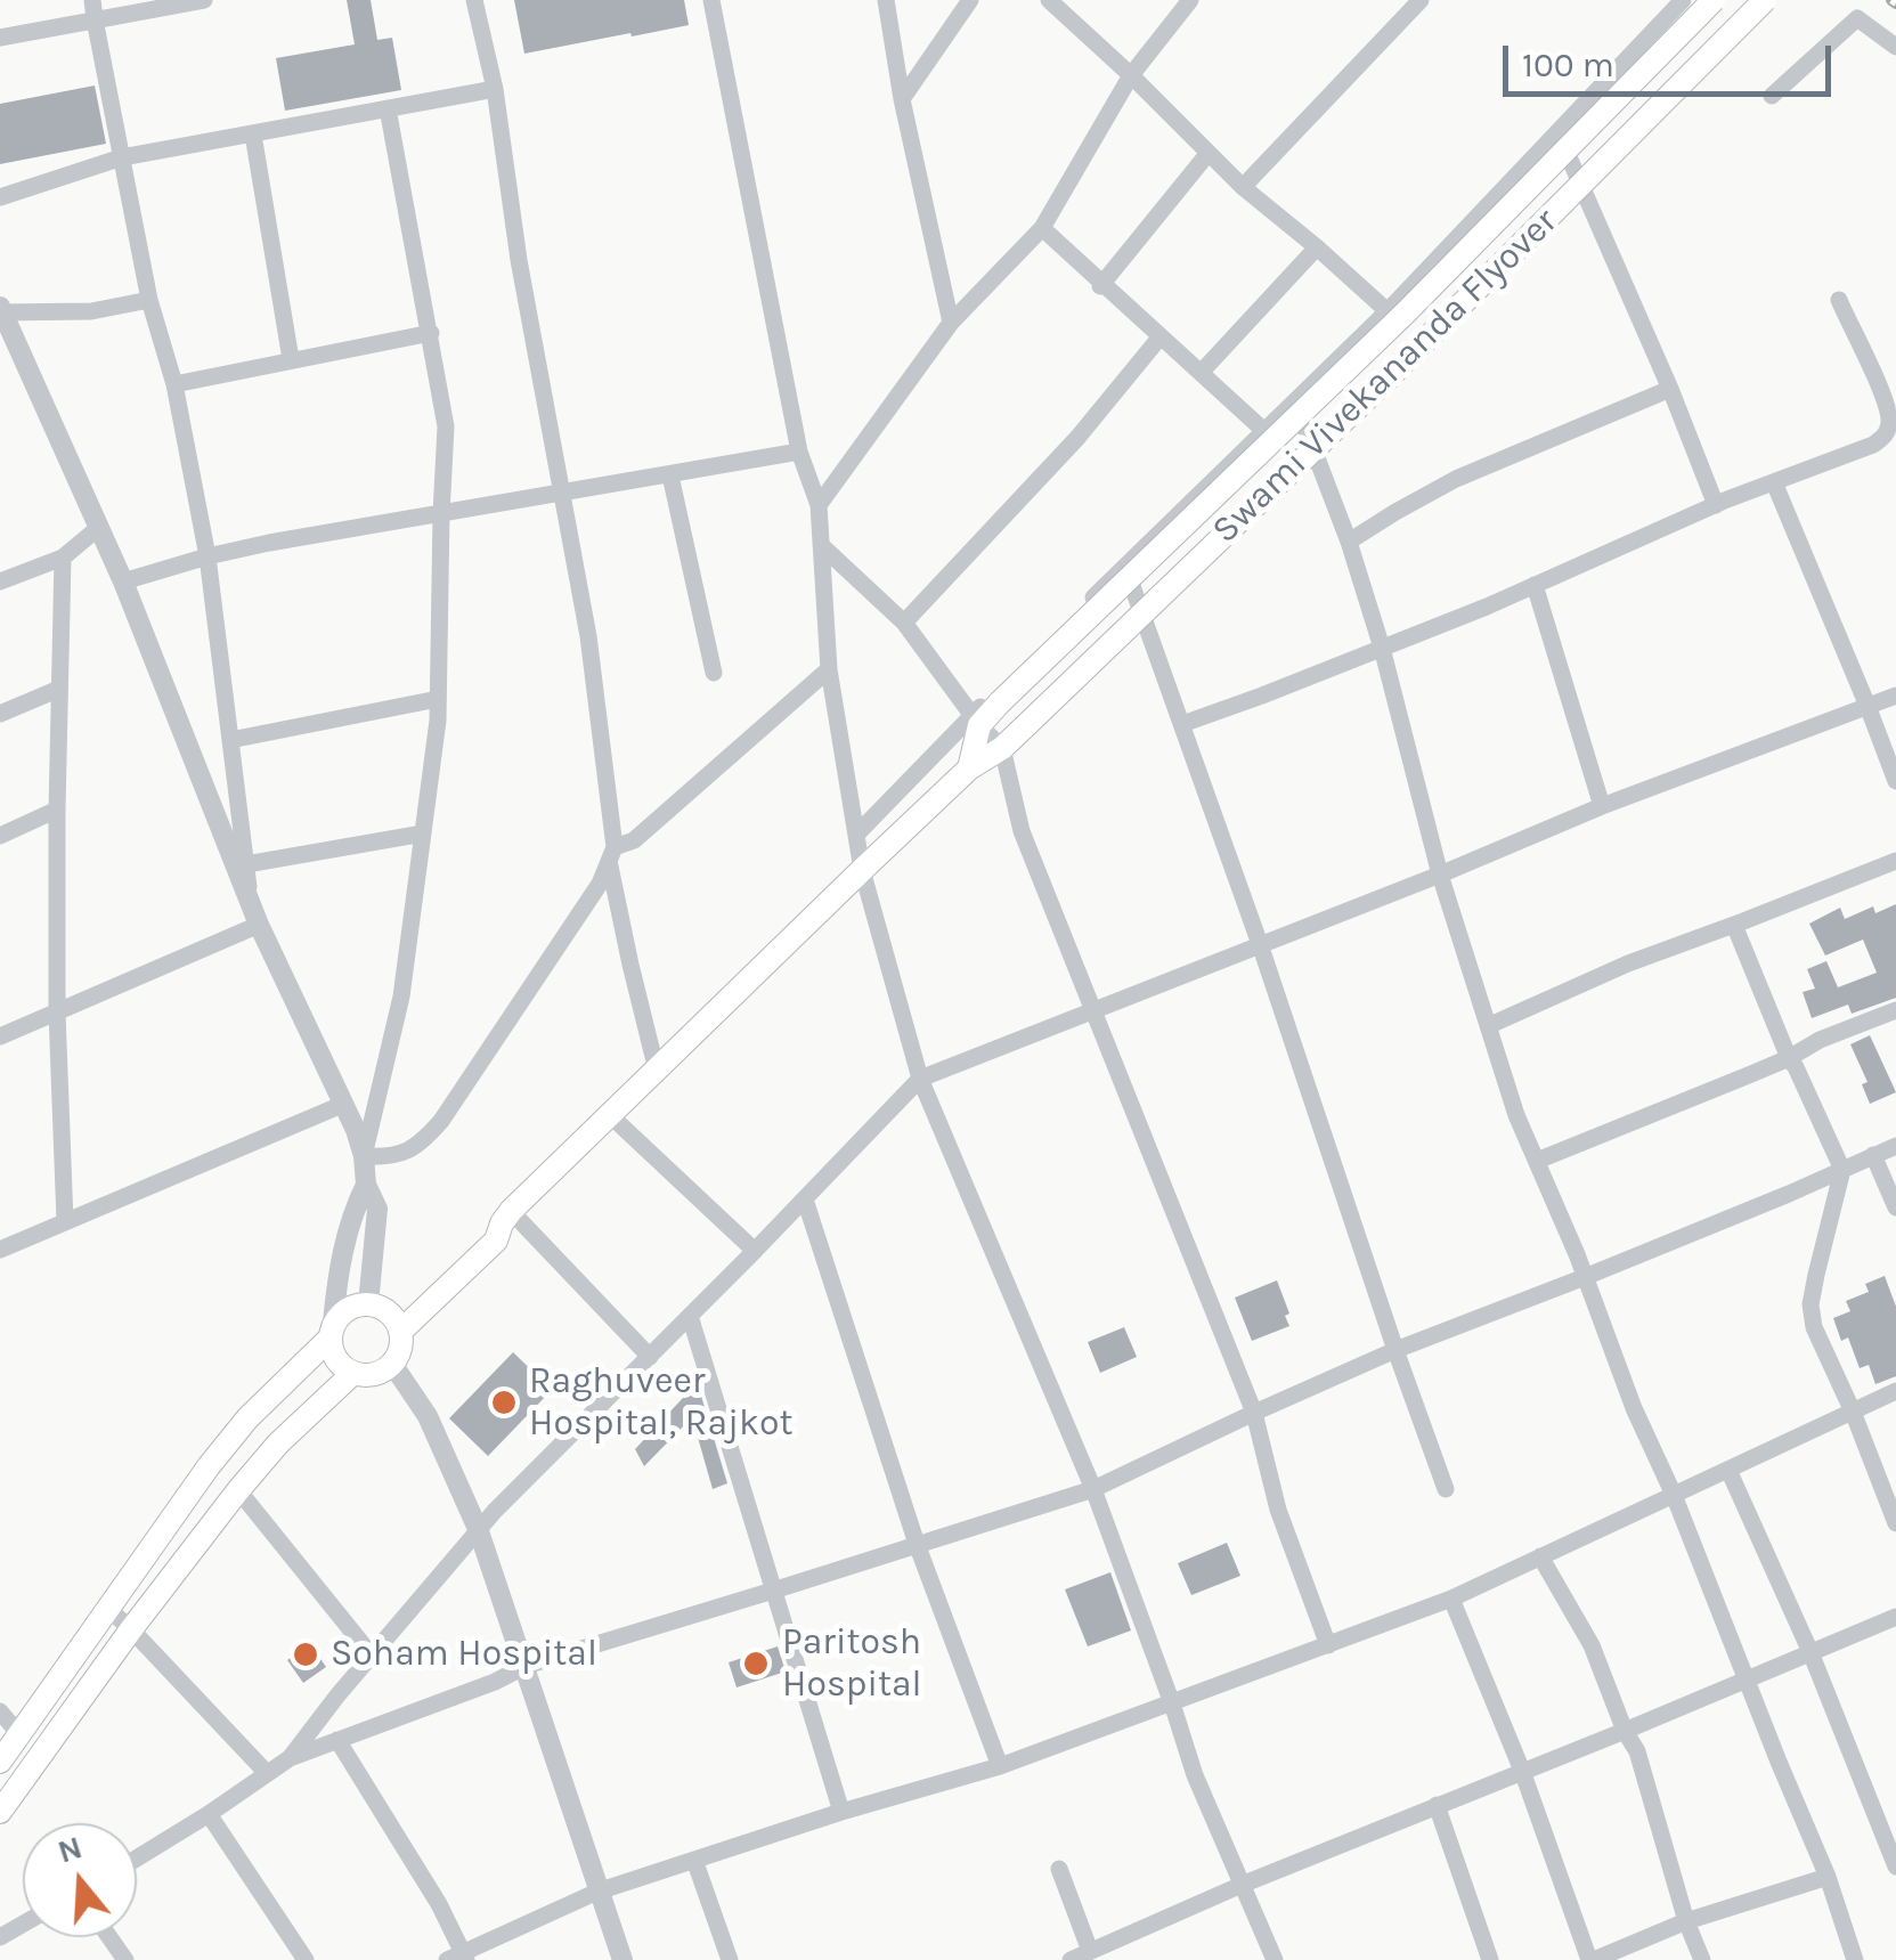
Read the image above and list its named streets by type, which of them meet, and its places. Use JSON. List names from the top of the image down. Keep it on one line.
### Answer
{"streets":{"main road":["Swami Vivekananda Flyover"]},"places":["Raghuveer Hospital, Rajkot","Soham Hospital","Paritosh Hospital"],"scale_bar":"100 m","north":"top"}
